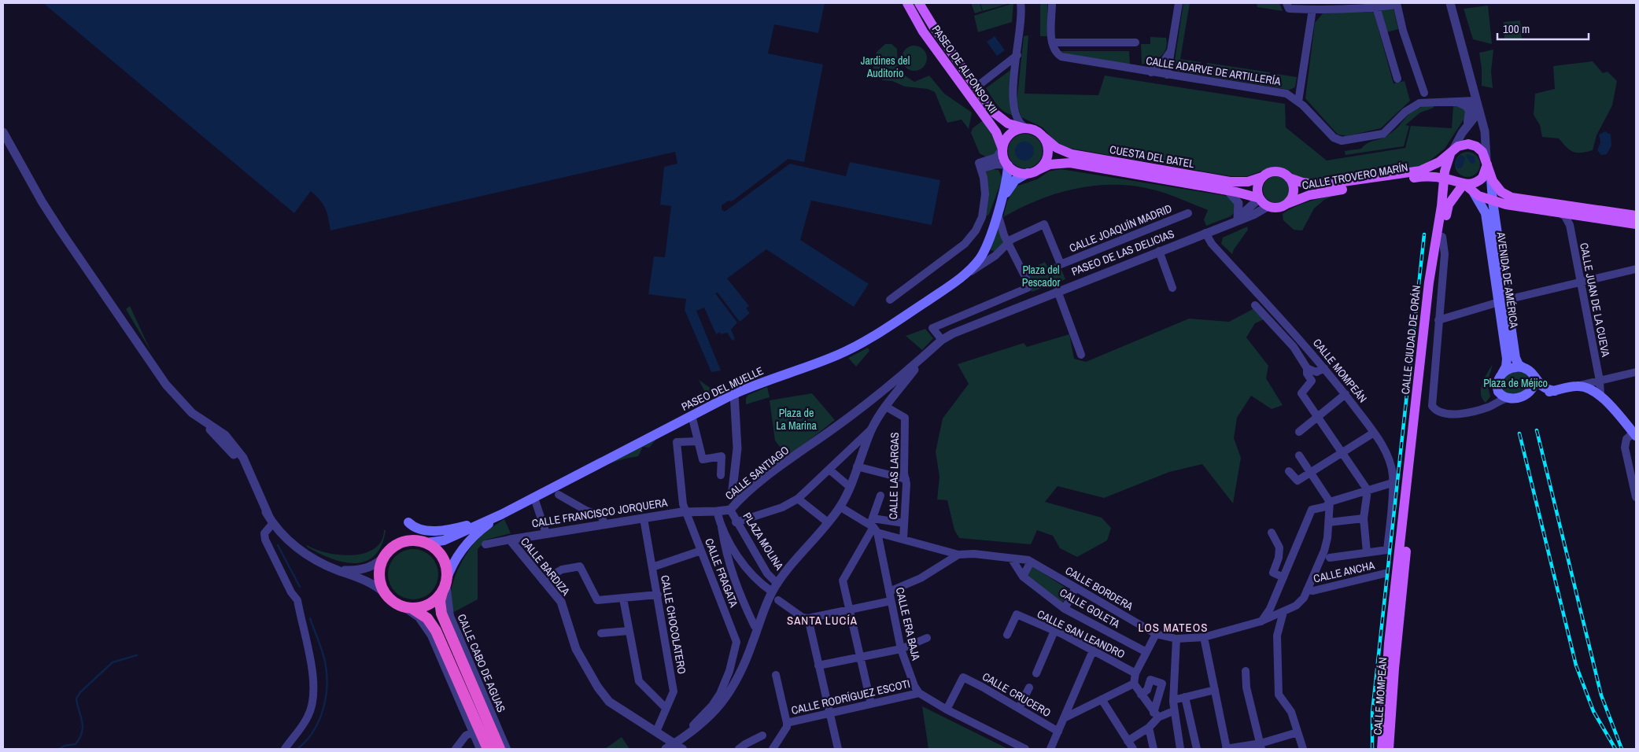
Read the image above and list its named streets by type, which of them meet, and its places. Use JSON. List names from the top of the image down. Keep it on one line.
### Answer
{"streets":{"main road":["PASEO DE ALFONSO XII","CUESTA DEL BATEL","CALLE TROVERO MARÍN","AVENIDA DE AMÉRICA","CALLE CIUDAD DE ORÁN","CALLE MOMPEÁN","PASEO DEL MUELLE"],"street":["CALLE ADARVE DE ARTILLERÍA","CALLE JOAQUÍN MADRID","PASEO DE LAS DELICIAS","CALLE JUAN DE LA CUEVA","CALLE SANTIAGO","CALLE LAS LARGAS","CALLE FRANCISCO JORQUERA","PLAZA MOLINA","CALLE BARDIZA","CALLE ANCHA","CALLE FRAGATA","CALLE BORDERA","CALLE GOLETA","CALLE ERA BAJA","CALLE CHOCOLATERO","CALLE SAN LEANDRO","CALLE CABO DE AGUAS","CALLE CRUCERO","CALLE RODRÍGUEZ ESCOTI"]},"crossings":[["PASEO DE ALFONSO XII","CUESTA DEL BATEL"],["PASEO DE ALFONSO XII","PASEO DEL MUELLE"],["CUESTA DEL BATEL","CALLE TROVERO MARÍN"],["CUESTA DEL BATEL","PASEO DE LAS DELICIAS"],["CUESTA DEL BATEL","PASEO DEL MUELLE"],["CALLE TROVERO MARÍN","PASEO DE LAS DELICIAS"],["CALLE JOAQUÍN MADRID","PASEO DEL MUELLE"],["PASEO DE LAS DELICIAS","CALLE MOMPEÁN"],["PASEO DE LAS DELICIAS","CALLE SANTIAGO"],["PASEO DE LAS DELICIAS","CALLE LAS LARGAS"],["PASEO DE LAS DELICIAS","PLAZA MOLINA"],["PASEO DE LAS DELICIAS","CALLE BARDIZA"],["PASEO DE LAS DELICIAS","CALLE FRAGATA"],["CALLE CIUDAD DE ORÁN","CALLE MOMPEÁN"],["CALLE SANTIAGO","PLAZA MOLINA"],["CALLE FRANCISCO JORQUERA","PLAZA MOLINA"],["CALLE FRANCISCO JORQUERA","CALLE BARDIZA"],["CALLE FRANCISCO JORQUERA","CALLE FRAGATA"],["CALLE FRANCISCO JORQUERA","CALLE CHOCOLATERO"],["CALLE BARDIZA","CALLE CHOCOLATERO"],["CALLE ERA BAJA","CALLE RODRÍGUEZ ESCOTI"]],"districts":["SANTA LUCÍA","LOS MATEOS"],"parks":["Jardines del Auditorio","Plaza del Pescador","Plaza de Méjico","Plaza de La Marina"],"scale_bar":"100 m"}
